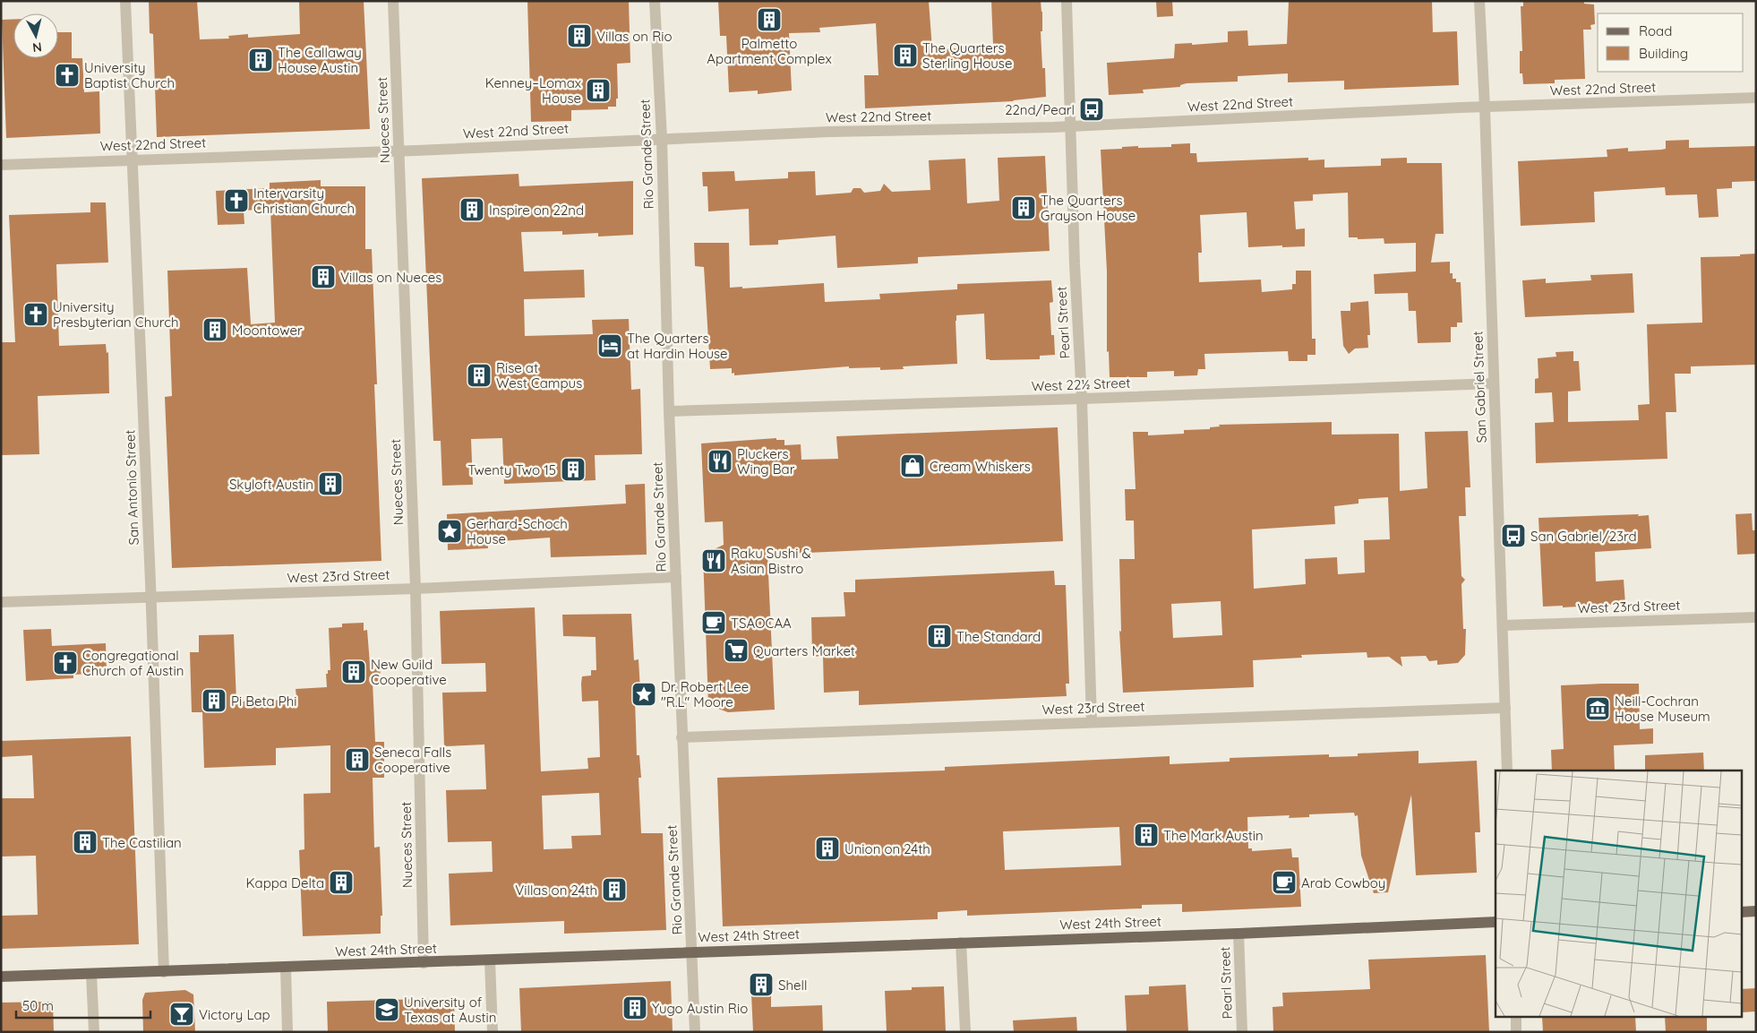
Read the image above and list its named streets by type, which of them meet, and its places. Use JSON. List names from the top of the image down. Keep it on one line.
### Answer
{"streets":{"main road":["West 24th Street"],"street":["West 22nd Street","Nueces Street","Rio Grande Street","Pearl Street","West 22½ Street","San Gabriel Street","San Antonio Street","West 23rd Street"]},"crossings":[["West 22nd Street","Nueces Street"],["West 22nd Street","Rio Grande Street"],["West 22nd Street","Pearl Street"],["West 22nd Street","San Gabriel Street"],["West 22nd Street","San Antonio Street"],["Nueces Street","West 23rd Street"],["Nueces Street","West 24th Street"],["Rio Grande Street","West 22½ Street"],["Rio Grande Street","West 23rd Street"],["Rio Grande Street","West 24th Street"],["Pearl Street","West 22½ Street"],["Pearl Street","West 23rd Street"],["Pearl Street","West 24th Street"],["West 22½ Street","San Gabriel Street"],["San Gabriel Street","West 23rd Street"],["San Antonio Street","West 23rd Street"],["San Antonio Street","West 24th Street"]],"places":{"building":["Palmetto Apartment Complex","Villas on Rio","The Quarters Sterling House","The Callaway House Austin","Kenney–Lomax House","The Quarters Grayson House","Inspire on 22nd","Villas on Nueces","Moontower","Rise at West Campus","Twenty Two 15","Skyloft Austin","The Standard","New Guild Cooperative","Pi Beta Phi","Seneca Falls Cooperative","The Mark Austin","The Castilian","Union on 24th","Kappa Delta","Villas on 24th","Shell","Yugo Austin Rio"],"church":["University Baptist Church","Intervarsity Christian Church","University Presbyterian Church","Congregational Church of Austin"],"bus stop":["22nd/Pearl","San Gabriel/23rd"],"hotel":["The Quarters at Hardin House"],"restaurant":["Pluckers Wing Bar","Raku Sushi & Asian Bistro"],"shop":["Cream Whiskers"],"place":["Gerhard-Schoch House","Dr. Robert Lee \"R.L\" Moore"],"cafe":["TSAOCAA","Arab Cowboy"],"supermarket":["Quarters Market"],"museum":["Neill-Cochran House Museum"],"school or university":["University of Texas at Austin"],"bar":["Victory Lap"]},"legend":["Road","Building"],"scale_bar":"50 m","north":"bottom"}
